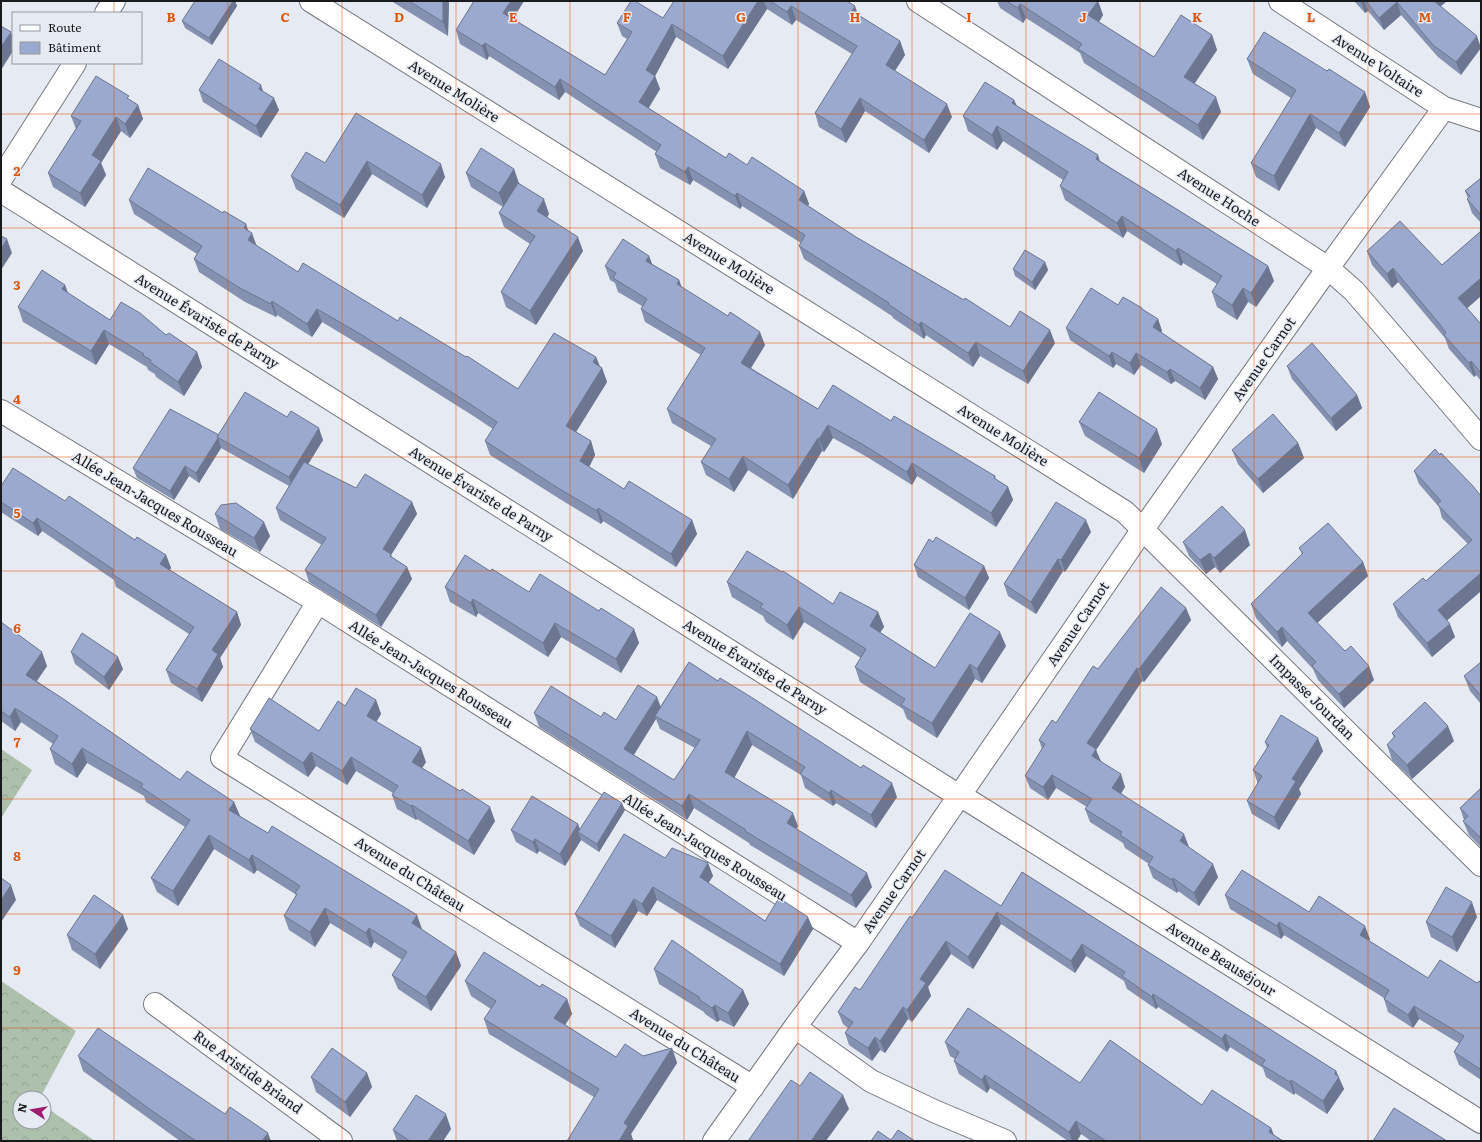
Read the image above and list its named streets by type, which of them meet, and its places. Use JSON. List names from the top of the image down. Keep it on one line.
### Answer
{"streets":{"street":["Avenue Voltaire","Avenue Molière","Avenue Hoche","Avenue Évariste de Parny","Avenue Carnot","Allée Jean-Jacques Rousseau","Impasse Jourdan","Avenue du Château","Avenue Beauséjour","Rue Aristide Briand"]},"crossings":[["Avenue Voltaire","Avenue Carnot"],["Avenue Molière","Avenue Carnot"],["Avenue Molière","Impasse Jourdan"],["Avenue Hoche","Avenue Carnot"],["Avenue Évariste de Parny","Avenue Carnot"],["Avenue Évariste de Parny","Avenue Beauséjour"],["Avenue Carnot","Allée Jean-Jacques Rousseau"],["Avenue Carnot","Impasse Jourdan"],["Avenue Carnot","Avenue du Château"],["Avenue Carnot","Avenue Beauséjour"],["Allée Jean-Jacques Rousseau","Avenue du Château"]],"legend":["Route","Bâtiment"],"north":"left","grid":{"columns":["B","C","D","E","F","G","H","I","J","K","L","M"],"rows":["2","3","4","5","6","7","8","9"]}}
